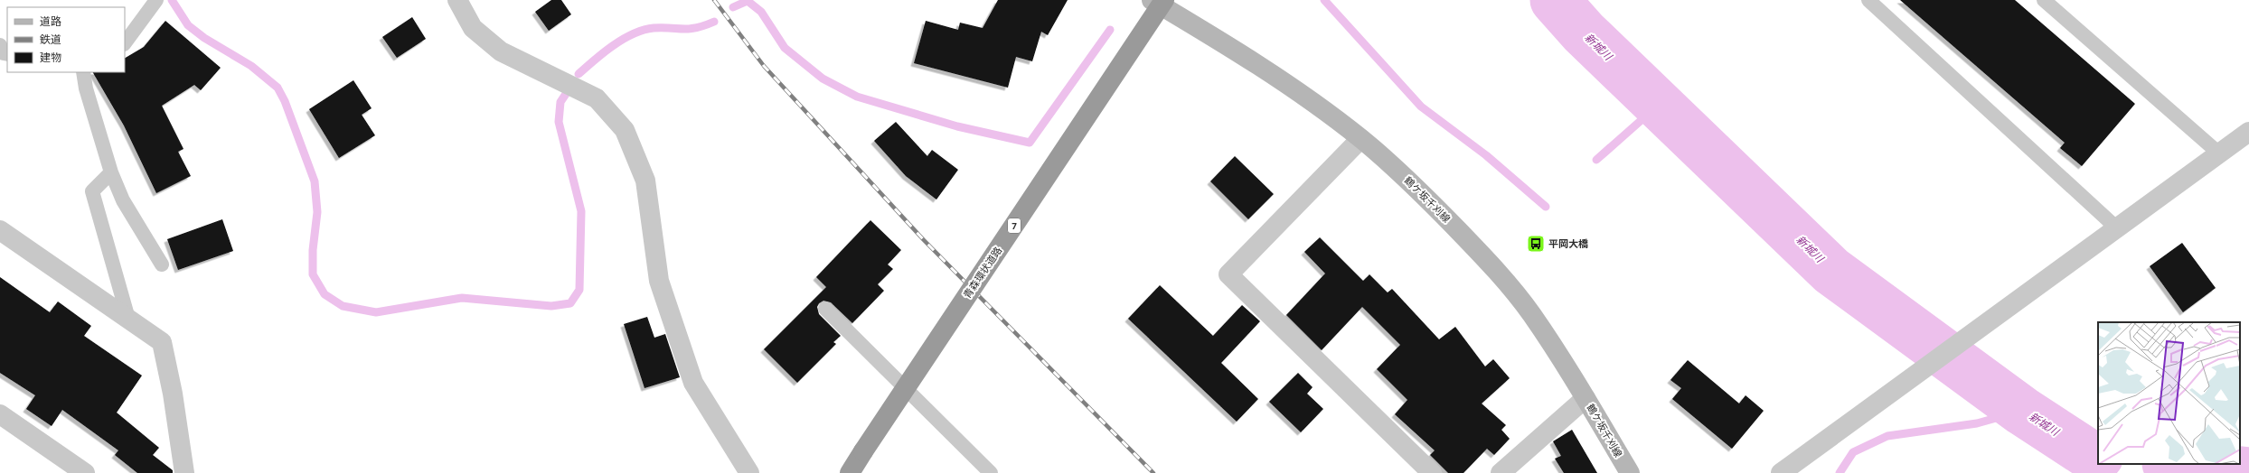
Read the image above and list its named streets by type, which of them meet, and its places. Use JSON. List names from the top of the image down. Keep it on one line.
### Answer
{"streets":{"highway":["7","青森環状道路"],"main road":["鶴ケ坂千刈線"]},"water":["新城川"],"places":{"bus stop":["平岡大橋"]},"legend":["道路","鉄道","建物"]}
